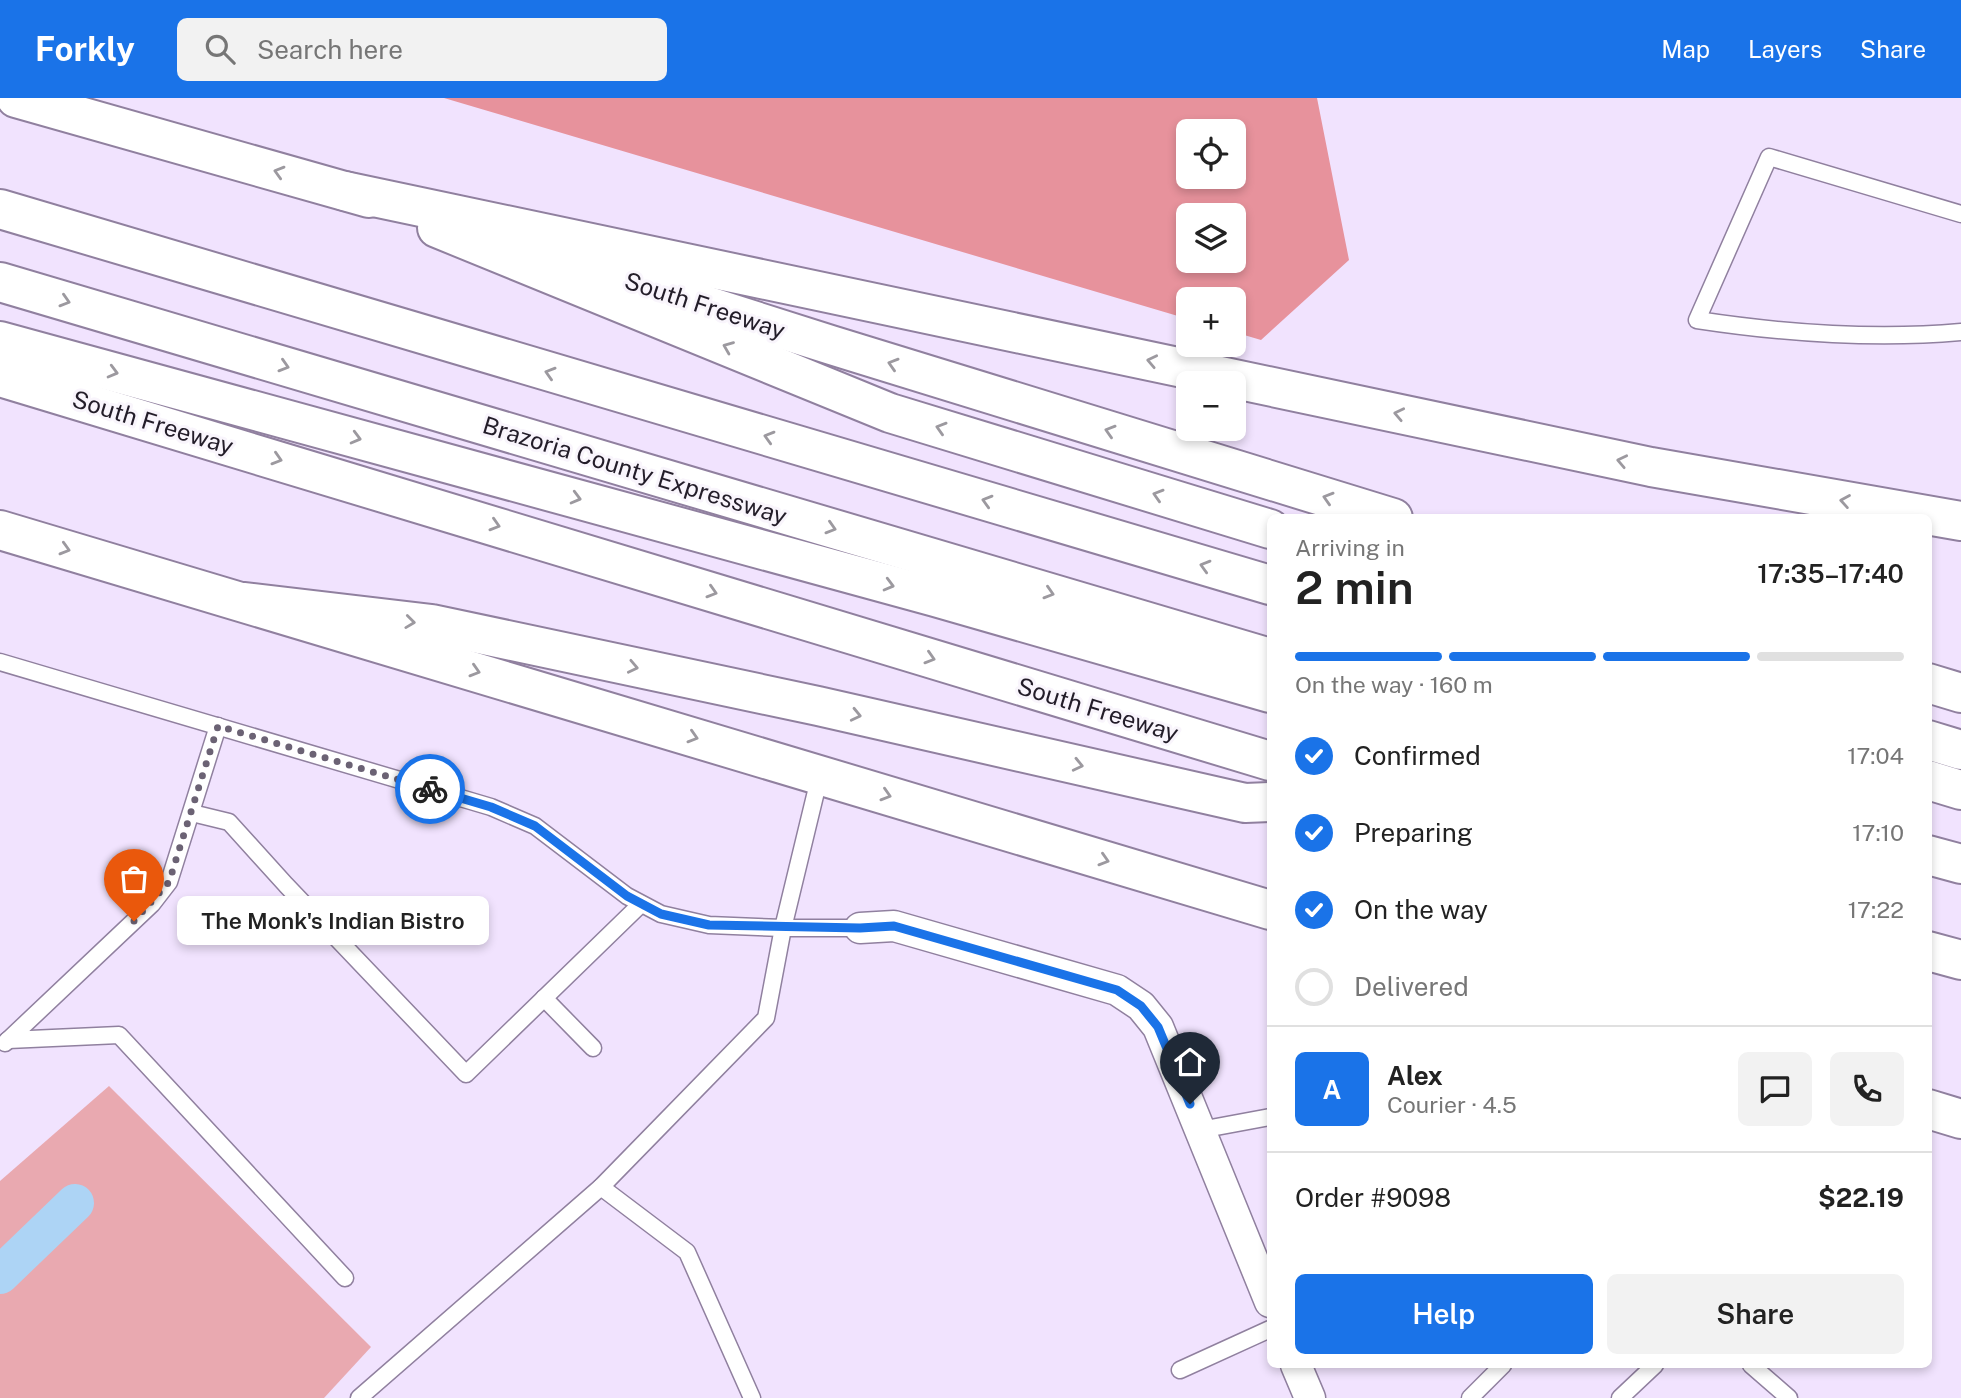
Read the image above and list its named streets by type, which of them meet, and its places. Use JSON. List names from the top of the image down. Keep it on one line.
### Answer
{"streets":{"main road":["South Freeway","Brazoria County Expressway"]},"places":["The Monk's Indian Bistro"],"page":{"header":"Forkly","search":"Search here","nav":["Map","Layers","Share"],"map_buttons":["+","−"],"heading":["2 min","Arriving in","17:35–17:40"],"panel":["Alex","Courier · 4.5","Order #9098","$22.19"],"bar":"On the way · 160 m","list":[["Confirmed","17:04"],["Preparing","17:10"],["On the way","17:22"],"Delivered"],"bubble":"The Monk's Indian Bistro","round":"A","buttons":["Help","Share"]}}
